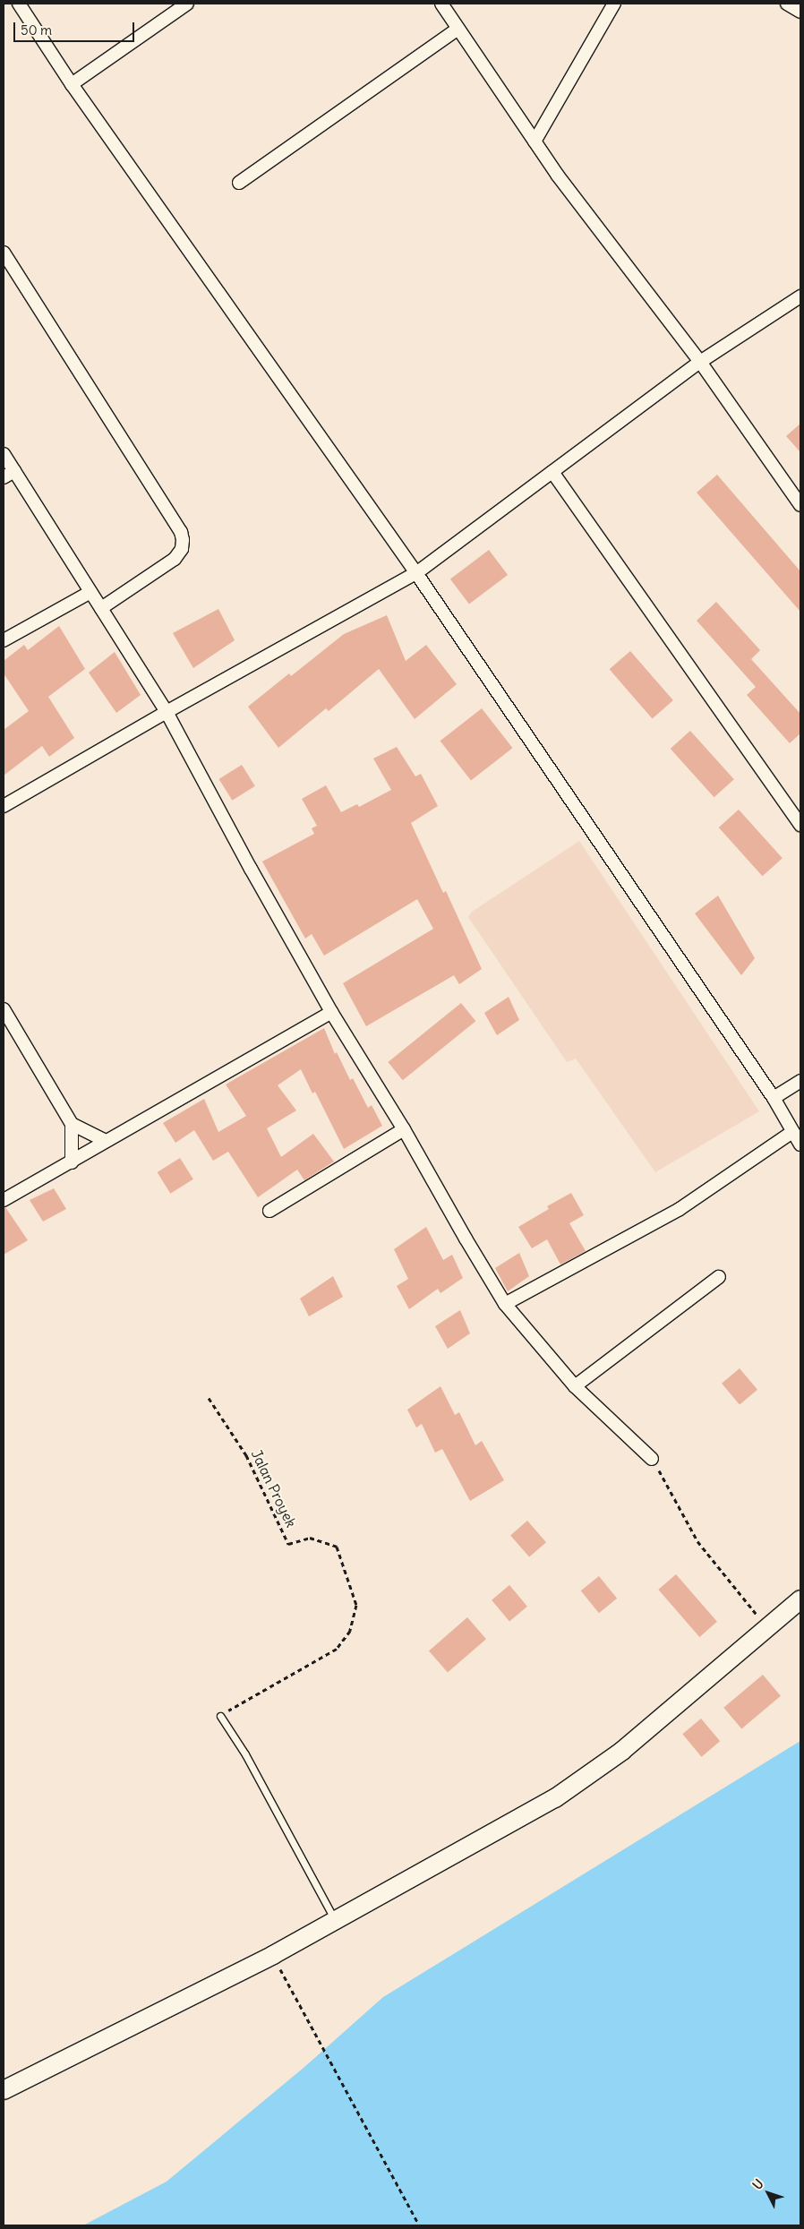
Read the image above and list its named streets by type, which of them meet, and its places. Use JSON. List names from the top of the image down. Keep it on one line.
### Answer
{"streets":{"path":["Jalan Proyek"]},"scale_bar":"50 m","north":"top left"}
